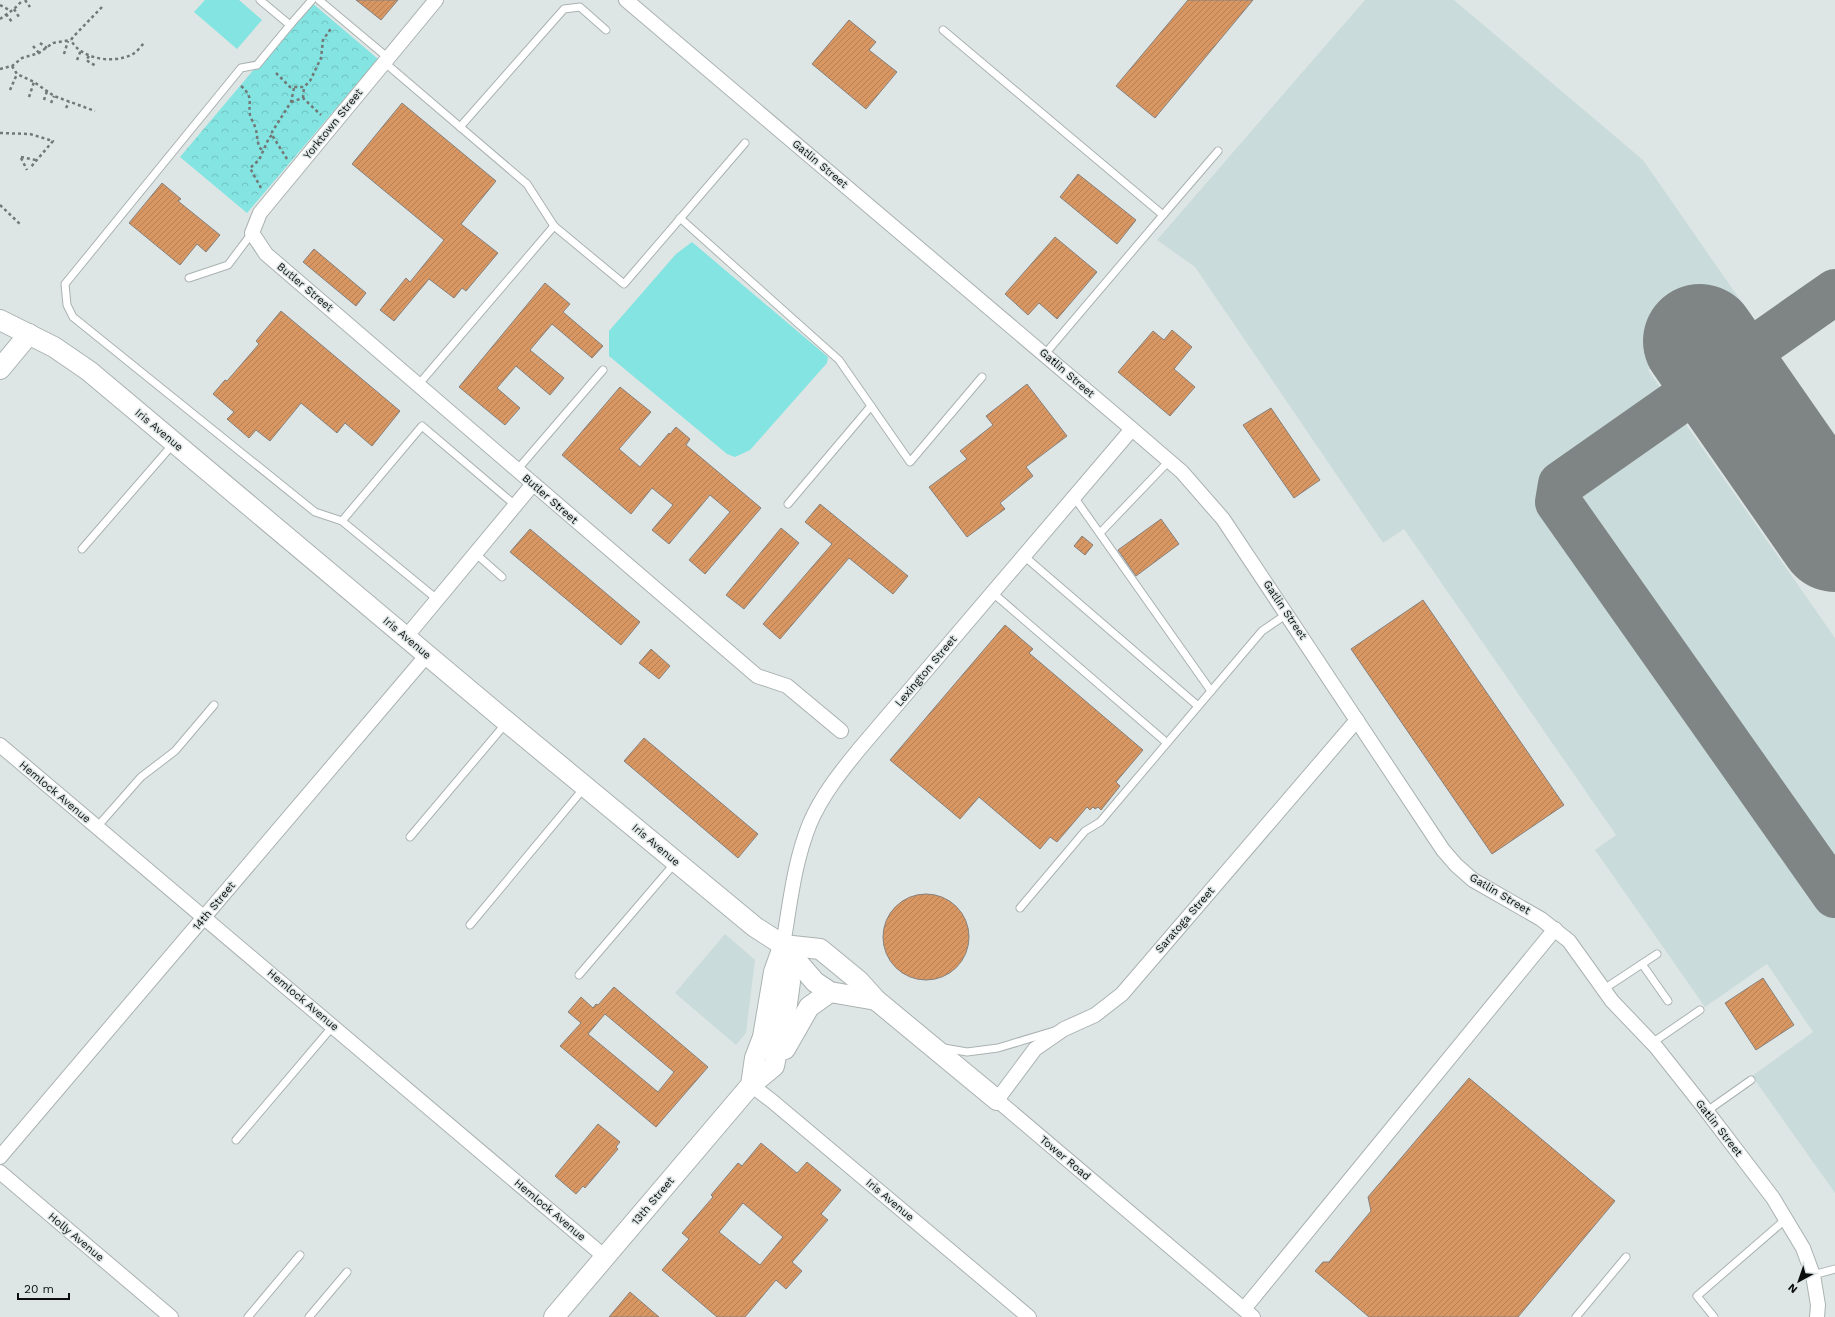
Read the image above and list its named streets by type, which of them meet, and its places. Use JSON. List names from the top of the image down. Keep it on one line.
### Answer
{"streets":{"street":["Yorktown Street","Gatlin Street","Butler Street","Iris Avenue","Lexington Street","Hemlock Avenue","14th Street","Saratoga Street","Tower Road","13th Street","Holly Avenue"]},"crossings":[["Yorktown Street","Butler Street"],["Gatlin Street","Lexington Street"],["Gatlin Street","Saratoga Street"],["Iris Avenue","Lexington Street"],["Iris Avenue","14th Street"],["Iris Avenue","Tower Road"],["Iris Avenue","13th Street"],["Lexington Street","Tower Road"],["Lexington Street","13th Street"],["Hemlock Avenue","14th Street"],["Hemlock Avenue","13th Street"],["Saratoga Street","Tower Road"],["Tower Road","13th Street"]],"scale_bar":"20 m","north":"bottom left"}
